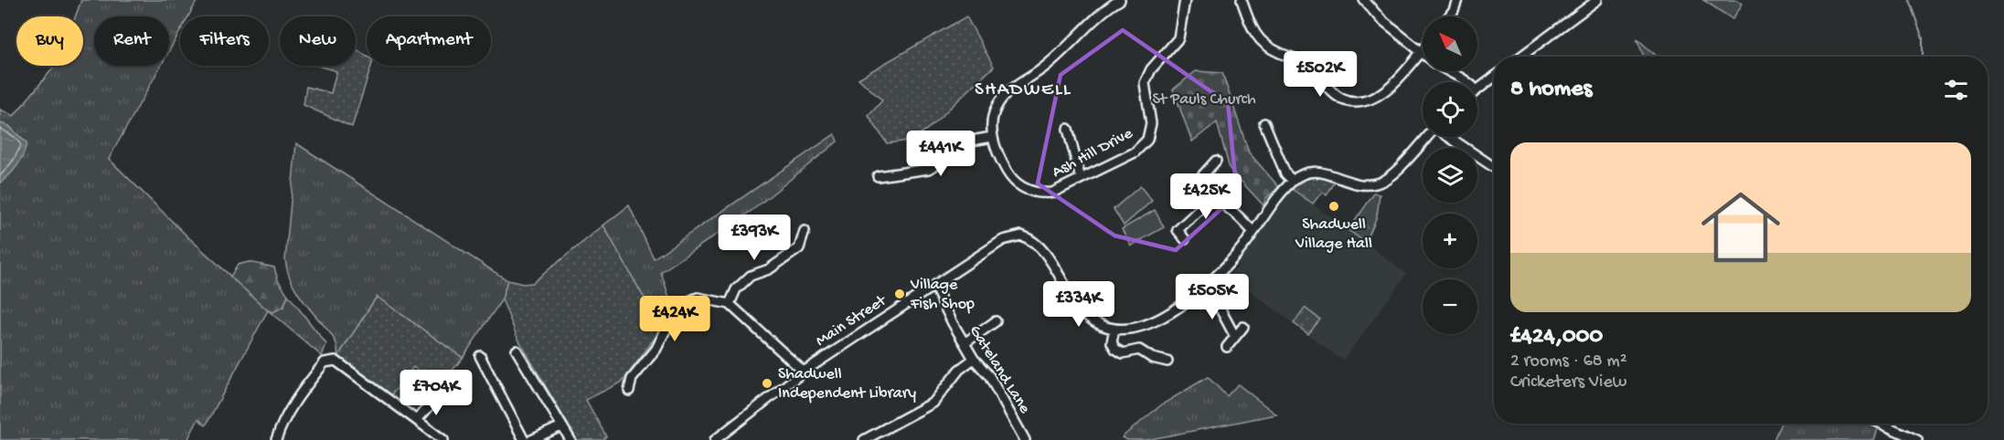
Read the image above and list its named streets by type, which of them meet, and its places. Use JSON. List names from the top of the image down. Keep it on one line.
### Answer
{"streets":{"street":["Ash Hill Drive","Main Street","Gateland Lane"]},"crossings":[["Main Street","Gateland Lane"]],"districts":["SHADWELL"],"parks":["St Pauls Church"],"places":["Shadwell Village Hall","Village Fish Shop","Shadwell Independent Library"],"north":"top left","page":{"map_buttons":["+","−"],"chip":["Buy","Rent","Filters","New","Apartment"],"price":["£502K","£441K","£425K","£393K","£505K","£334K","£424K","£704K"],"heading":"8 homes","list":[{"name":"£424,000","note":"2 rooms · 68 m² · Cricketers View"}]}}
